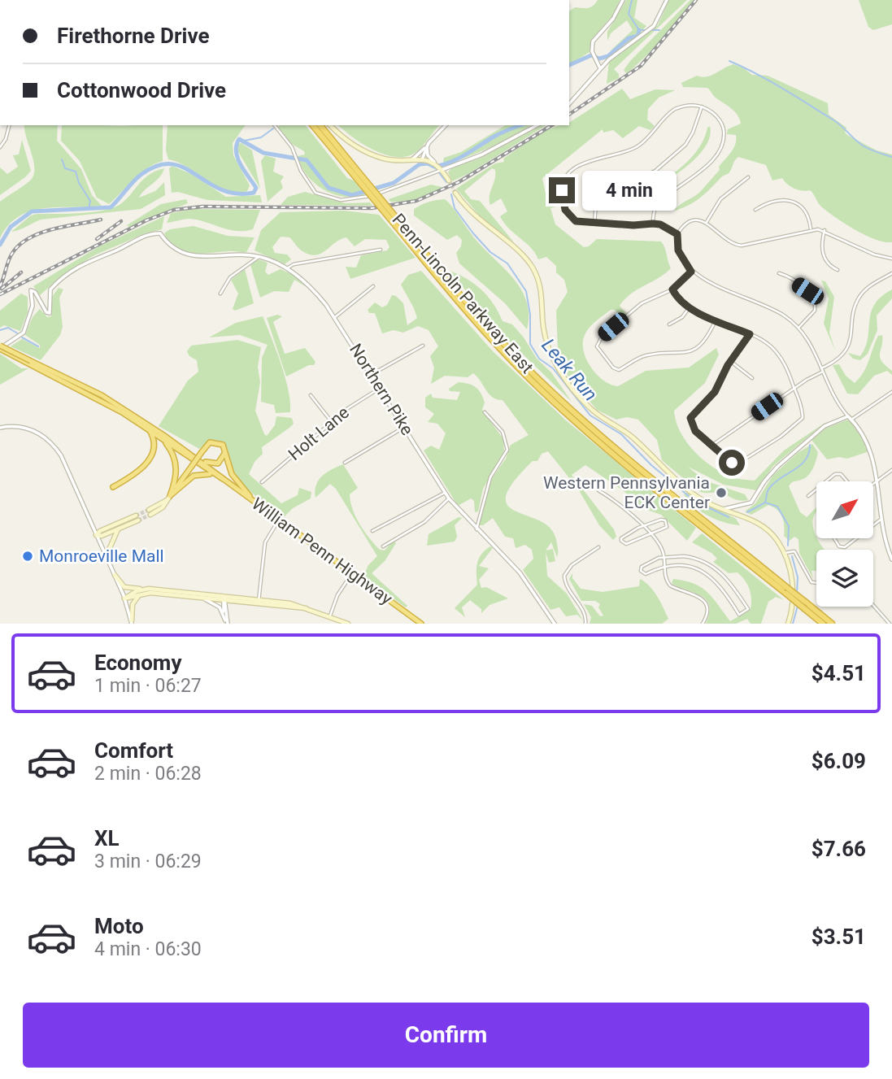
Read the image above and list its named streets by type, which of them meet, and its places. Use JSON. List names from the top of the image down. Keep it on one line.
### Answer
{"streets":{"highway":["Penn-Lincoln Parkway East","William Penn Highway"],"street":["Northern Pike","Holt Lane"]},"crossings":[["Northern Pike","Holt Lane"],["Northern Pike","William Penn Highway"]],"water":["Leak Run"],"places":["Western Pennsylvania ECK Center","Monroeville Mall"],"north":"top right","page":{"banner":["Firethorne Drive","Cottonwood Drive"],"bubble":"4 min","list":[{"name":"Economy","note":"1 min · 06:27","value":"$4.51"},{"name":"Comfort","note":"2 min · 06:28","value":"$6.09"},{"name":"XL","note":"3 min · 06:29","value":"$7.66"},{"name":"Moto","note":"4 min · 06:30","value":"$3.51"}],"buttons":"Confirm"}}
